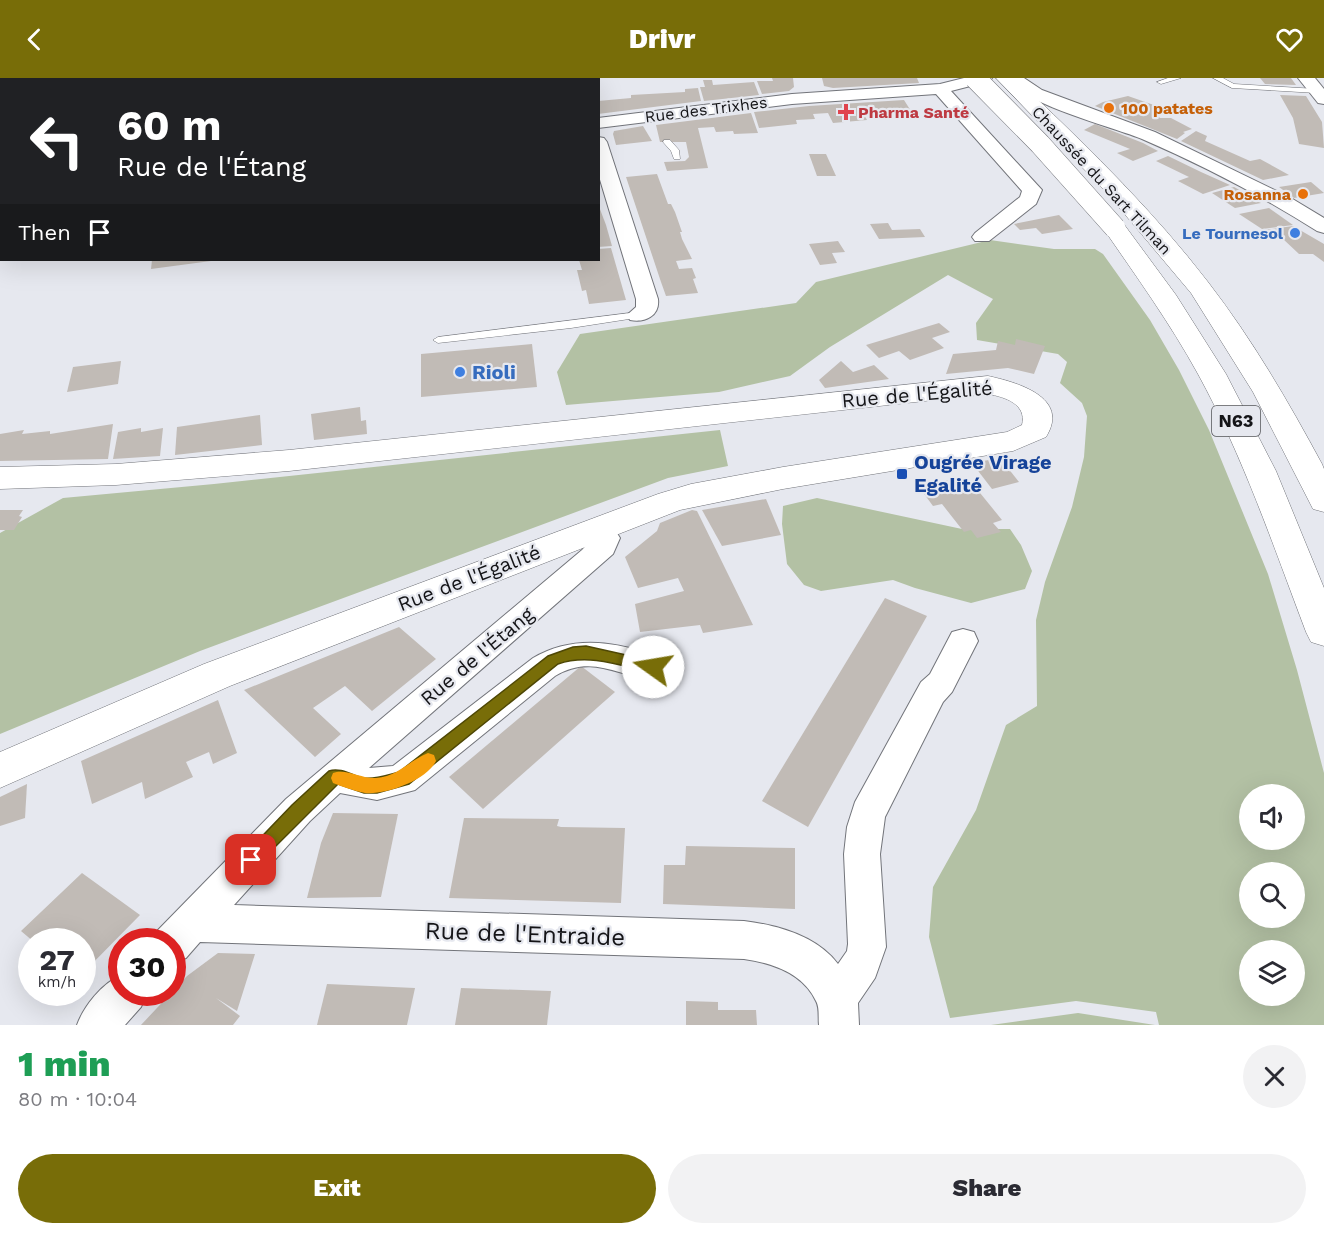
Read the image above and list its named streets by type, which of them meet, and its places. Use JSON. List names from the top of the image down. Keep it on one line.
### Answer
{"streets":{"main road":["Chaussée du Sart Tilman","Rue de l'Égalité","N63"],"street":["Rue des Trixhes","Rue de l'Étang","Rue de l'Entraide"]},"crossings":[["Rue de l'Égalité","Rue de l'Étang"]],"places":{"other":["100 patates","Rosanna","Le Tournesol","Rioli"],"health":["Pharma Santé"],"transit":["Ougrée Virage Egalité"]},"page":{"header":"Drivr","turn":["60 m","Rue de l'Étang"],"then":"Then","speed":"27 km/h","limit":"30","heading":["1 min","80 m · 10:04"],"buttons":["Exit","Share"]}}
